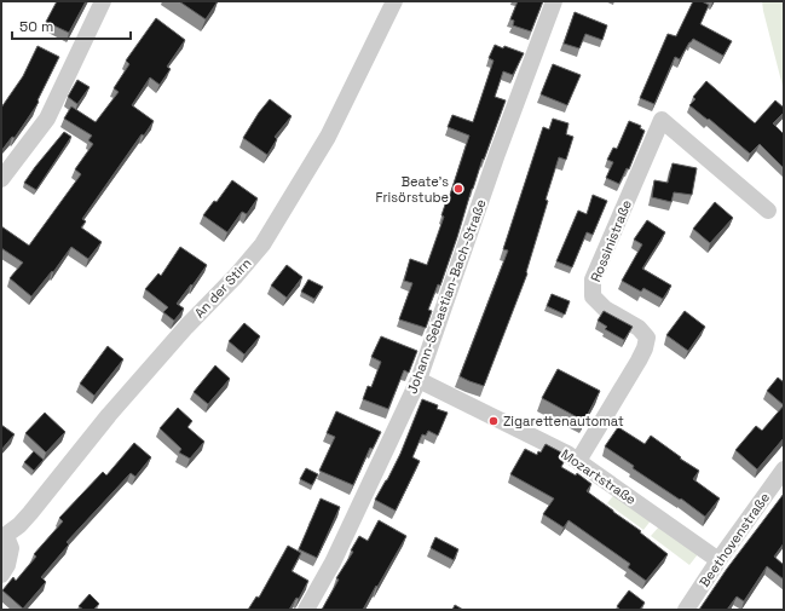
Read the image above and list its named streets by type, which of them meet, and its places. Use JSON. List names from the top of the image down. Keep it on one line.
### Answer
{"streets":{"street":["Rossinistraße","An der Stirn","Johann-Sebastian-Bach-Straße","Mozartstraße","Beethovenstraße"]},"crossings":[["Rossinistraße","Mozartstraße"],["Johann-Sebastian-Bach-Straße","Mozartstraße"],["Mozartstraße","Beethovenstraße"]],"places":["Beate's Frisörstube","Zigarettenautomat"],"scale_bar":"50 m"}
